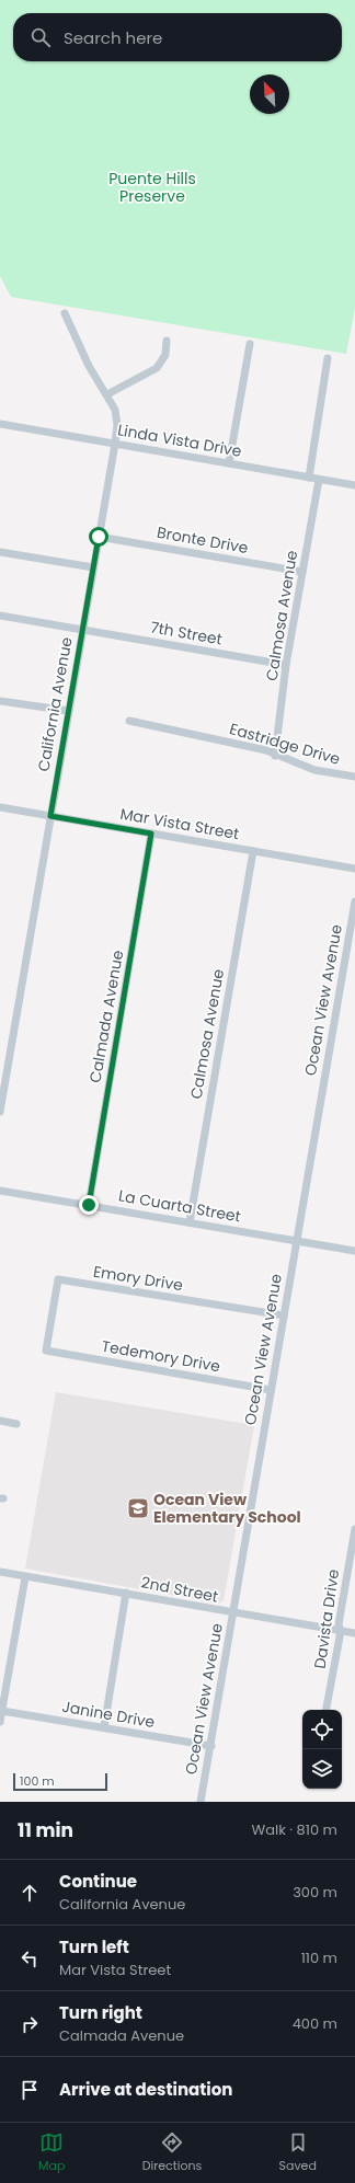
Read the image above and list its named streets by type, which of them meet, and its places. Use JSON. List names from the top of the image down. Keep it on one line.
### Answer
{"streets":{"street":["Linda Vista Drive","Bronte Drive","Calmosa Avenue","7th Street","California Avenue","Eastridge Drive","Mar Vista Street","Ocean View Avenue","Calmada Avenue","La Cuarta Street","Emory Drive","Tedemory Drive","2nd Street","Davista Drive","Janine Drive"]},"crossings":[["Linda Vista Drive","Calmosa Avenue"],["Linda Vista Drive","California Avenue"],["Bronte Drive","Calmosa Avenue"],["Bronte Drive","California Avenue"],["Calmosa Avenue","7th Street"],["Calmosa Avenue","Eastridge Drive"],["Calmosa Avenue","Mar Vista Street"],["Calmosa Avenue","La Cuarta Street"],["7th Street","California Avenue"],["California Avenue","Mar Vista Street"],["Mar Vista Street","Calmada Avenue"],["Ocean View Avenue","La Cuarta Street"],["Ocean View Avenue","Emory Drive"],["Ocean View Avenue","Tedemory Drive"],["Ocean View Avenue","2nd Street"],["Ocean View Avenue","Janine Drive"],["Calmada Avenue","La Cuarta Street"],["Emory Drive","Tedemory Drive"],["2nd Street","Davista Drive"]],"parks":["Puente Hills Preserve"],"places":{"school or university":["Ocean View Elementary School"]},"scale_bar":"100 m","north":"top left","page":{"search":"Search here","scale":"100 m","heading":["11 min","Walk · 810 m"],"list":[["Continue","California Avenue","300 m"],["Turn left","Mar Vista Street","110 m"],["Turn right","Calmada Avenue","400 m"],"Arrive at destination"],"nav":["Map","Directions","Saved"]}}
